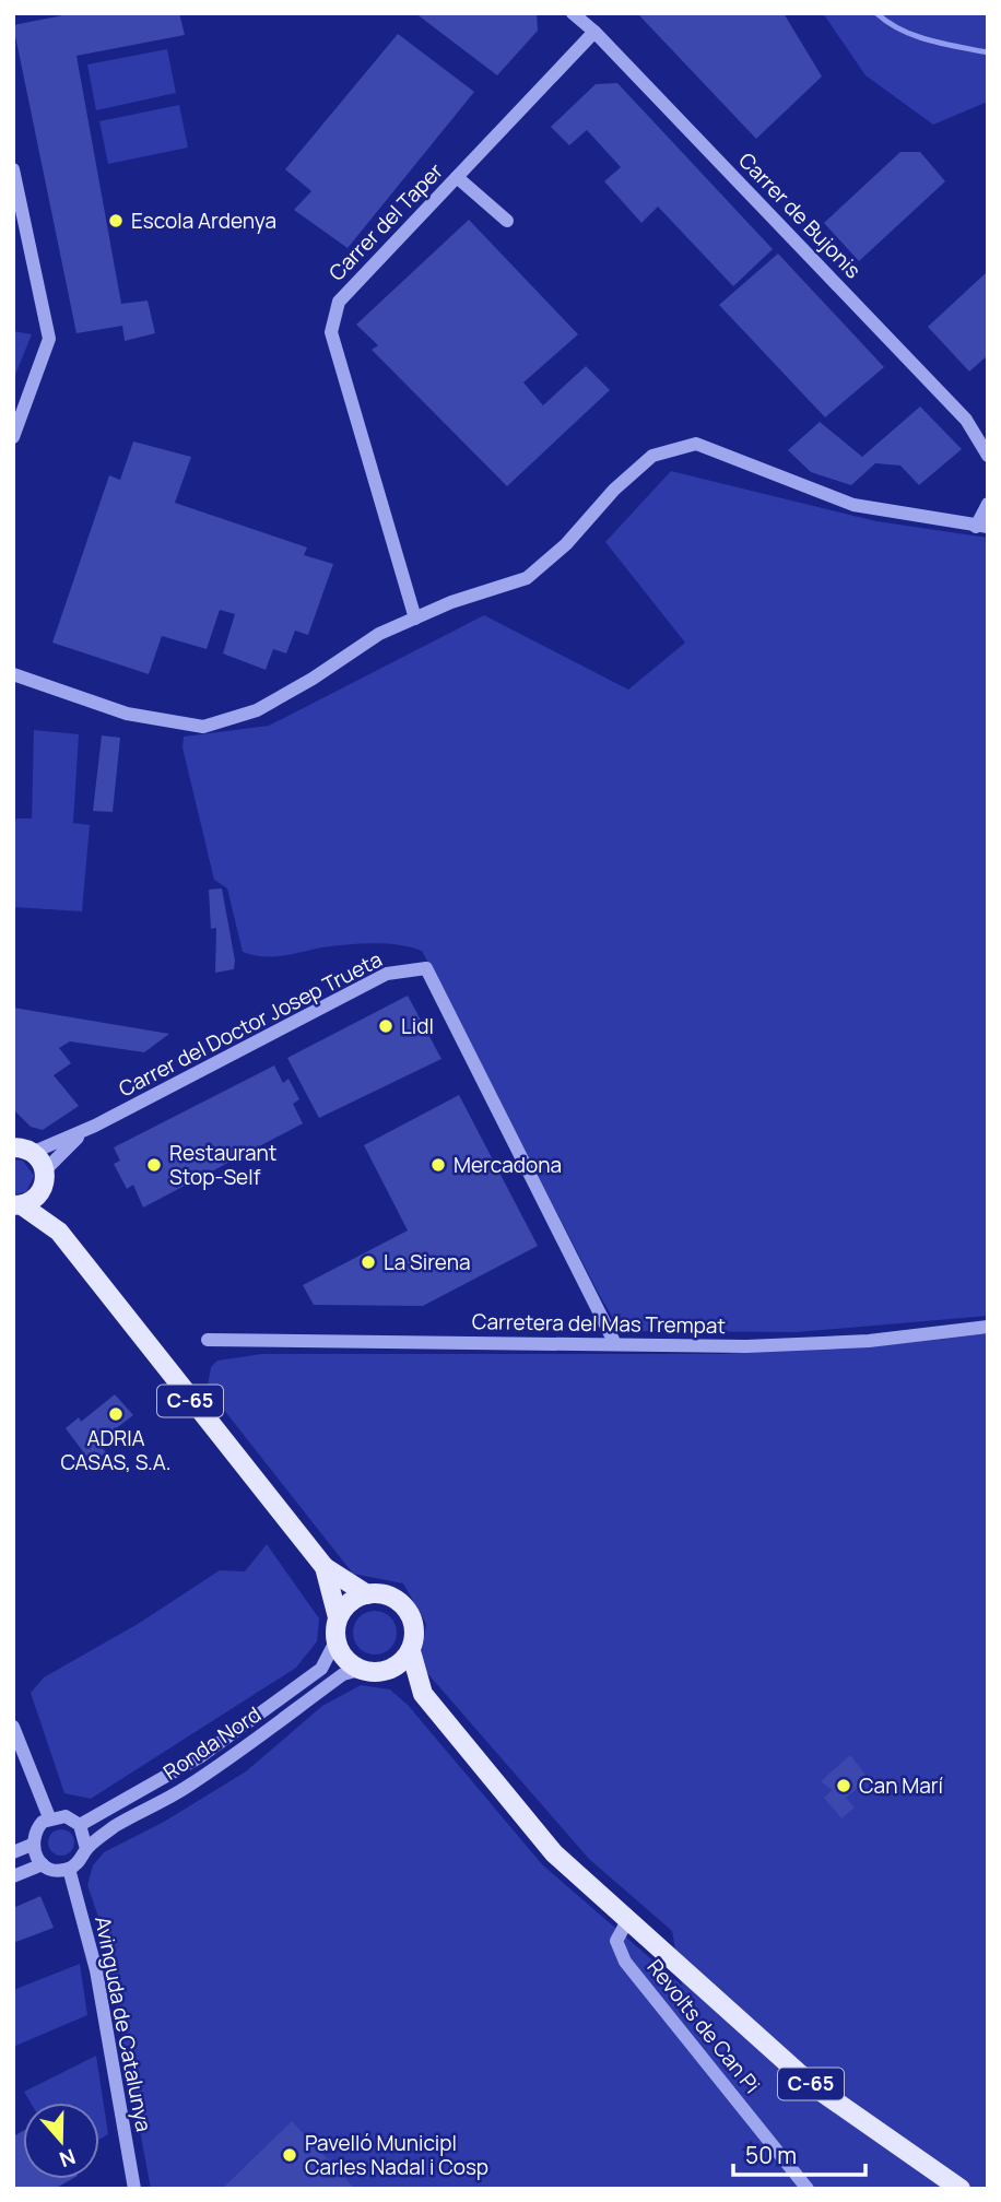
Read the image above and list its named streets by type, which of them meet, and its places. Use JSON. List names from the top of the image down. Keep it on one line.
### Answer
{"streets":{"main road":["C-65"],"street":["Carrer de Bujonis","Carrer del Taper","Carrer del Doctor Josep Trueta","Carretera del Mas Trempat","Ronda Nord","Avinguda de Catalunya","Revolts de Can Pi"]},"crossings":[["Carrer de Bujonis","Carrer del Taper"],["Carrer del Doctor Josep Trueta","Carretera del Mas Trempat"],["Carrer del Doctor Josep Trueta","C-65"],["C-65","Ronda Nord"],["C-65","Revolts de Can Pi"],["Ronda Nord","Avinguda de Catalunya"]],"places":["Escola Ardenya","Lidl","Restaurant Stop-Self","Mercadona","La Sirena","ADRIA CASAS, S.A.","Can Marí","Pavelló Municipl Carles Nadal i Cosp"],"scale_bar":"50 m","north":"bottom"}
